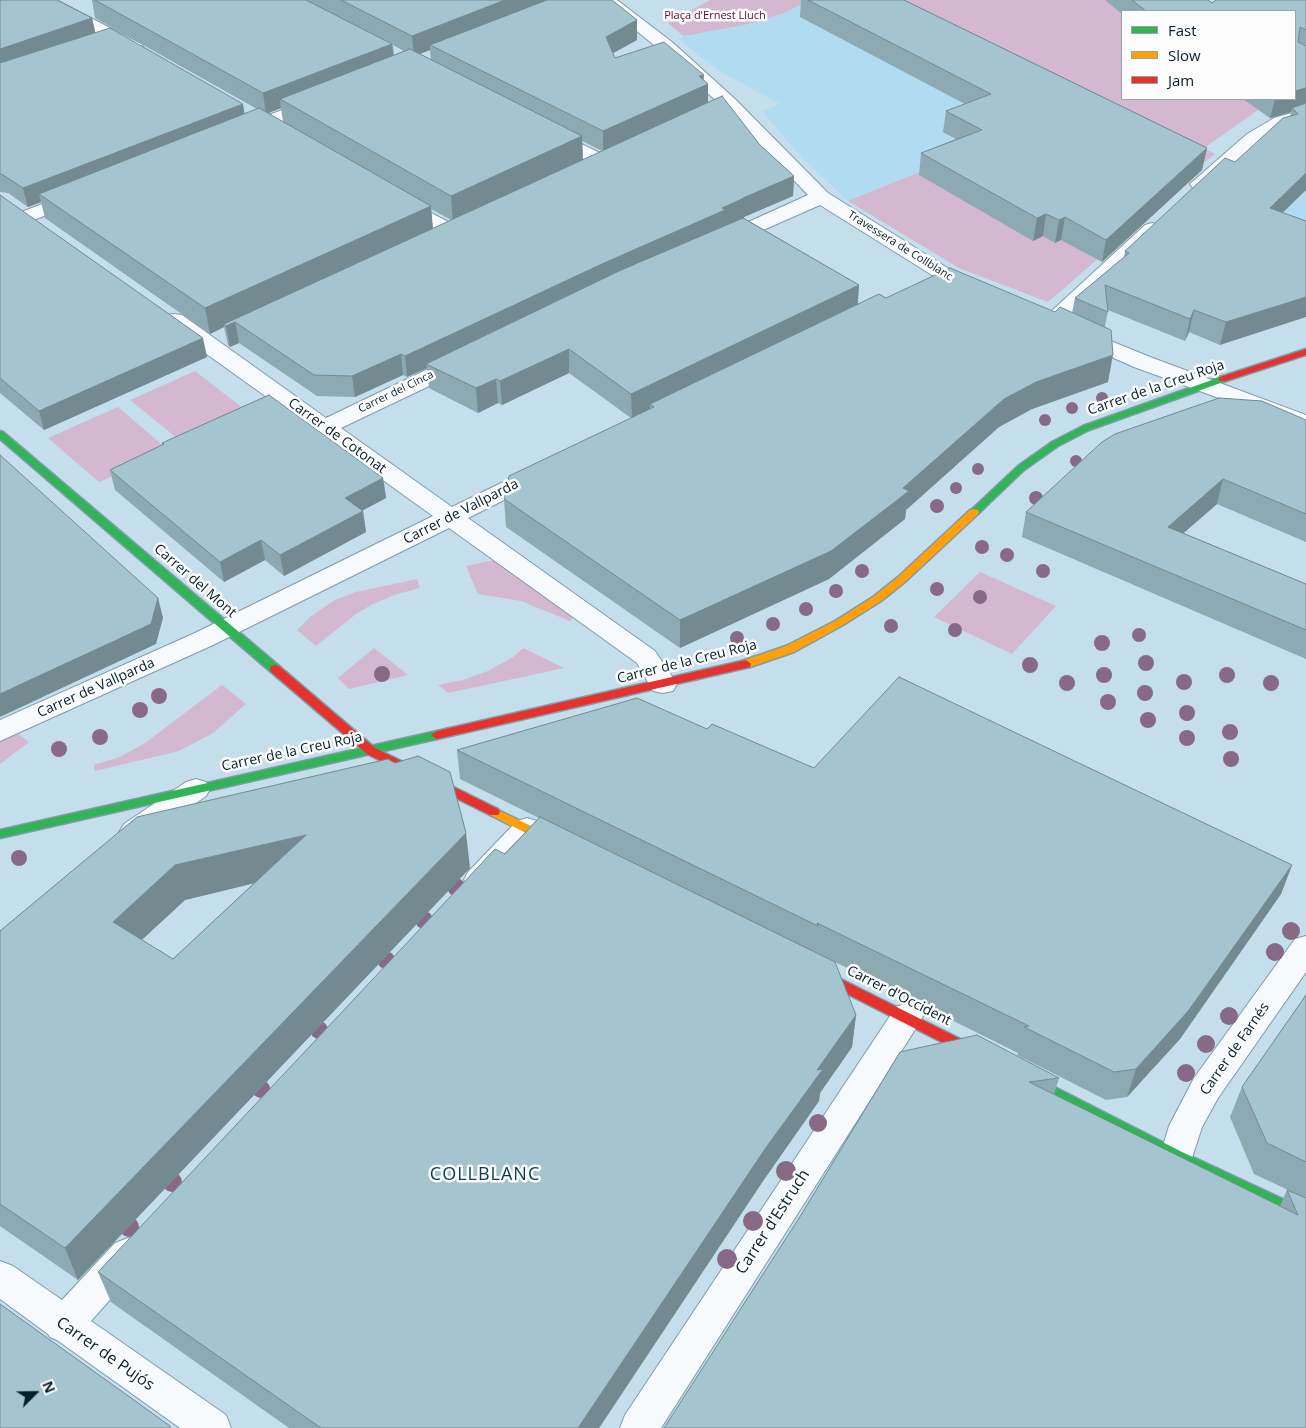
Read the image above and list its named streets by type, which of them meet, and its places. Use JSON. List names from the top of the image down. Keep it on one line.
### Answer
{"streets":{"street":["Travessera de Collblanc","Carrer de la Creu Roja","Carrer del Cinca","Carrer de Cotonat","Carrer de Vallparda","Carrer del Mont","Carrer d'Occident","Carrer de Farnés","Carrer d'Estruch","Carrer de Pujós"]},"crossings":[["Carrer de la Creu Roja","Carrer de Cotonat"],["Carrer de la Creu Roja","Carrer del Mont"],["Carrer del Cinca","Carrer de Cotonat"],["Carrer de Cotonat","Carrer de Vallparda"],["Carrer de Vallparda","Carrer del Mont"],["Carrer d'Occident","Carrer de Farnés"],["Carrer d'Occident","Carrer d'Estruch"]],"districts":["COLLBLANC"],"parks":["Plaça d'Ernest Lluch"],"legend":["Fast","Slow","Jam"],"north":"top right"}
